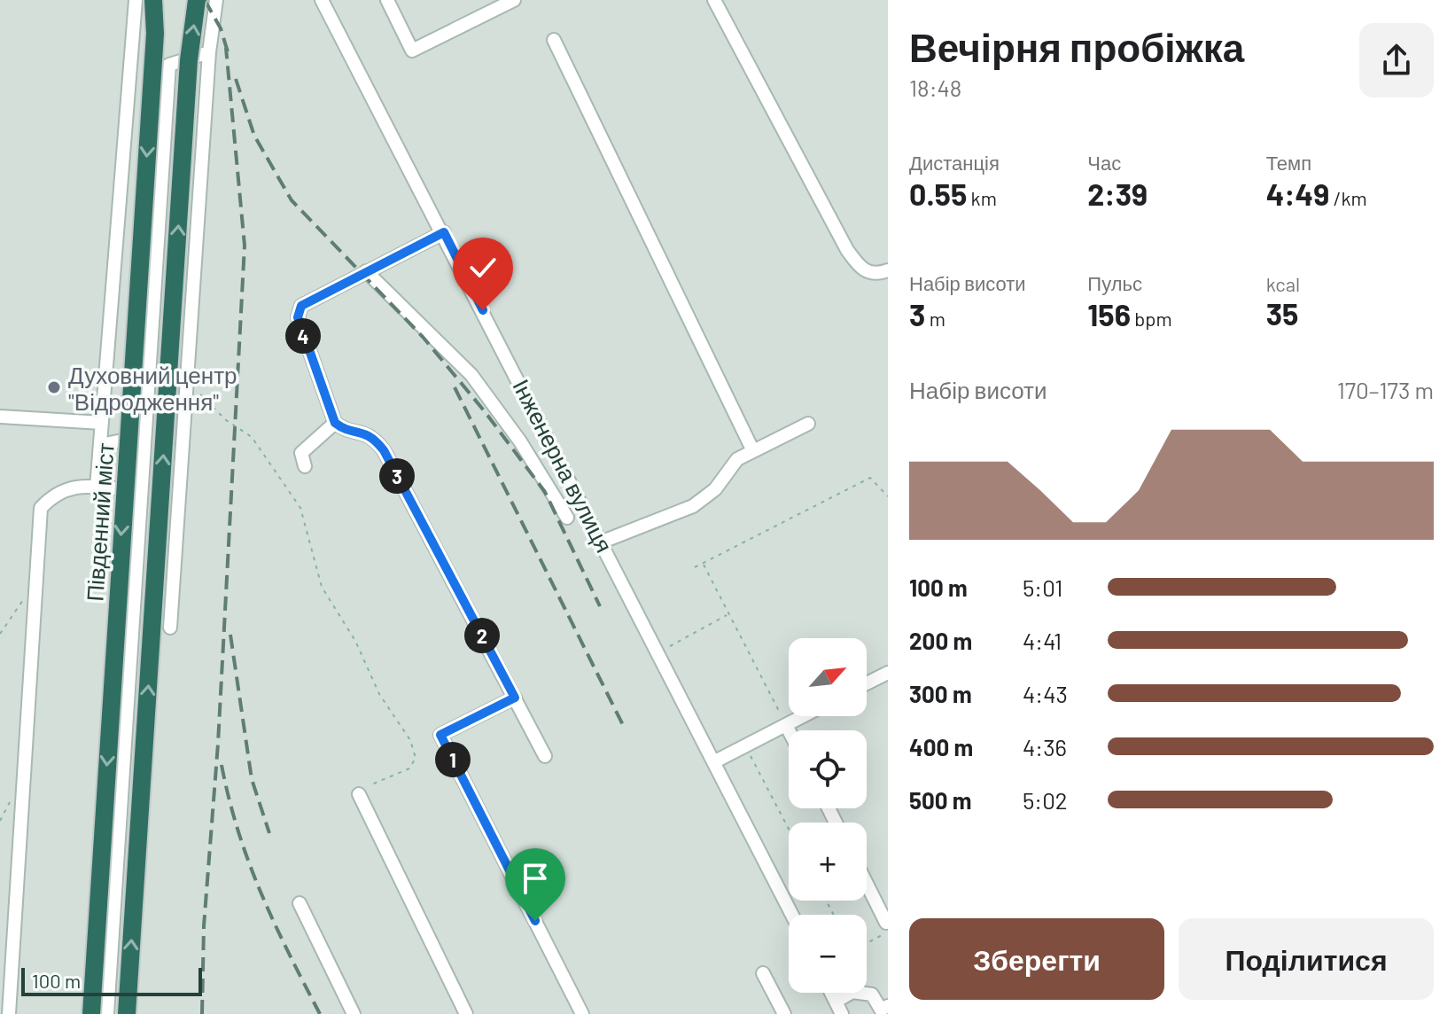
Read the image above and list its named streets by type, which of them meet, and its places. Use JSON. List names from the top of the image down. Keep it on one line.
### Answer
{"streets":{"highway":["Південний міст"],"street":["Інженерна вулиця"]},"places":["Духовний центр \"Відродження\""],"scale_bar":"100 m","north":"top right","page":{"heading":["Вечірня пробіжка","18:48"],"stats":[["Дистанція","0.55 km"],["Час","2:39"],["Темп","4:49 /km"],["Набір висоти","3 m"],["Пульс","156 bpm"],["kcal","35"]],"pins":["4","3","2","1"],"chart":["Набір висоти","170–173 m"],"list":[{"name":"100 m","note":"5:01"},{"name":"200 m","note":"4:41"},{"name":"300 m","note":"4:43"},{"name":"400 m","note":"4:36"},{"name":"500 m","note":"5:02"}],"map_buttons":["+","−"],"buttons":["Зберегти","Поділитися"],"scale":"100 m"}}
